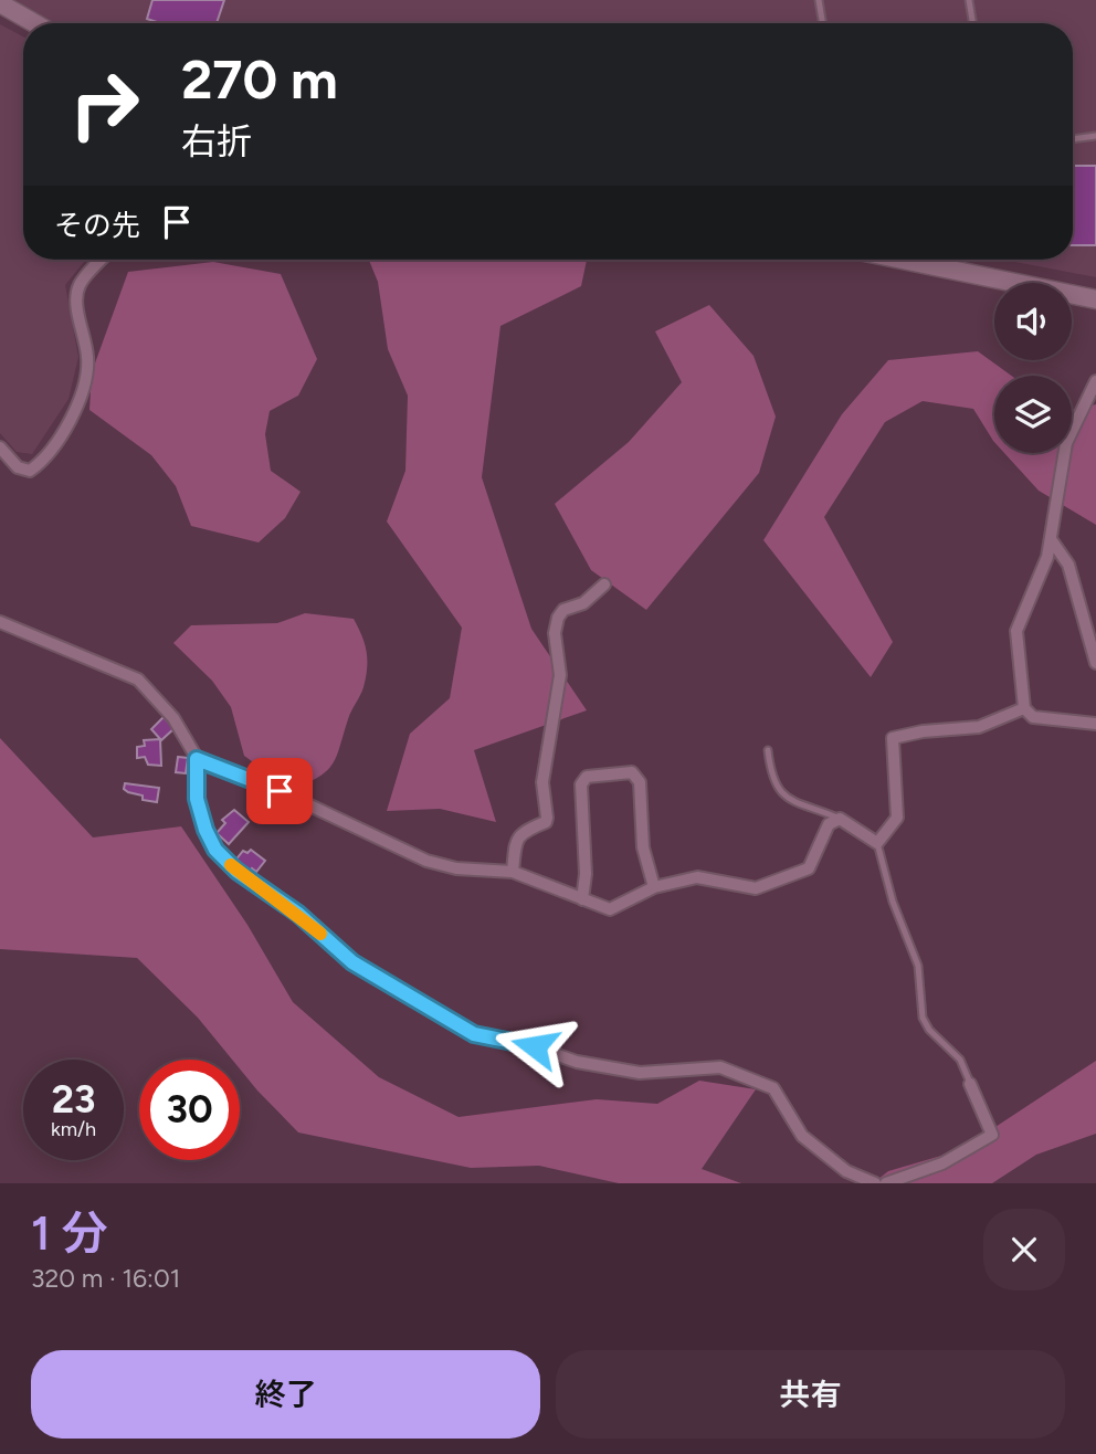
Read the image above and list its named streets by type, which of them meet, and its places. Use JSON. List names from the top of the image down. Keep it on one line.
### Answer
{"page":{"turn":["270 m","右折"],"then":"その先","speed":"23 km/h","limit":"30","heading":["1 分","320 m · 16:01"],"buttons":["終了","共有"]}}
